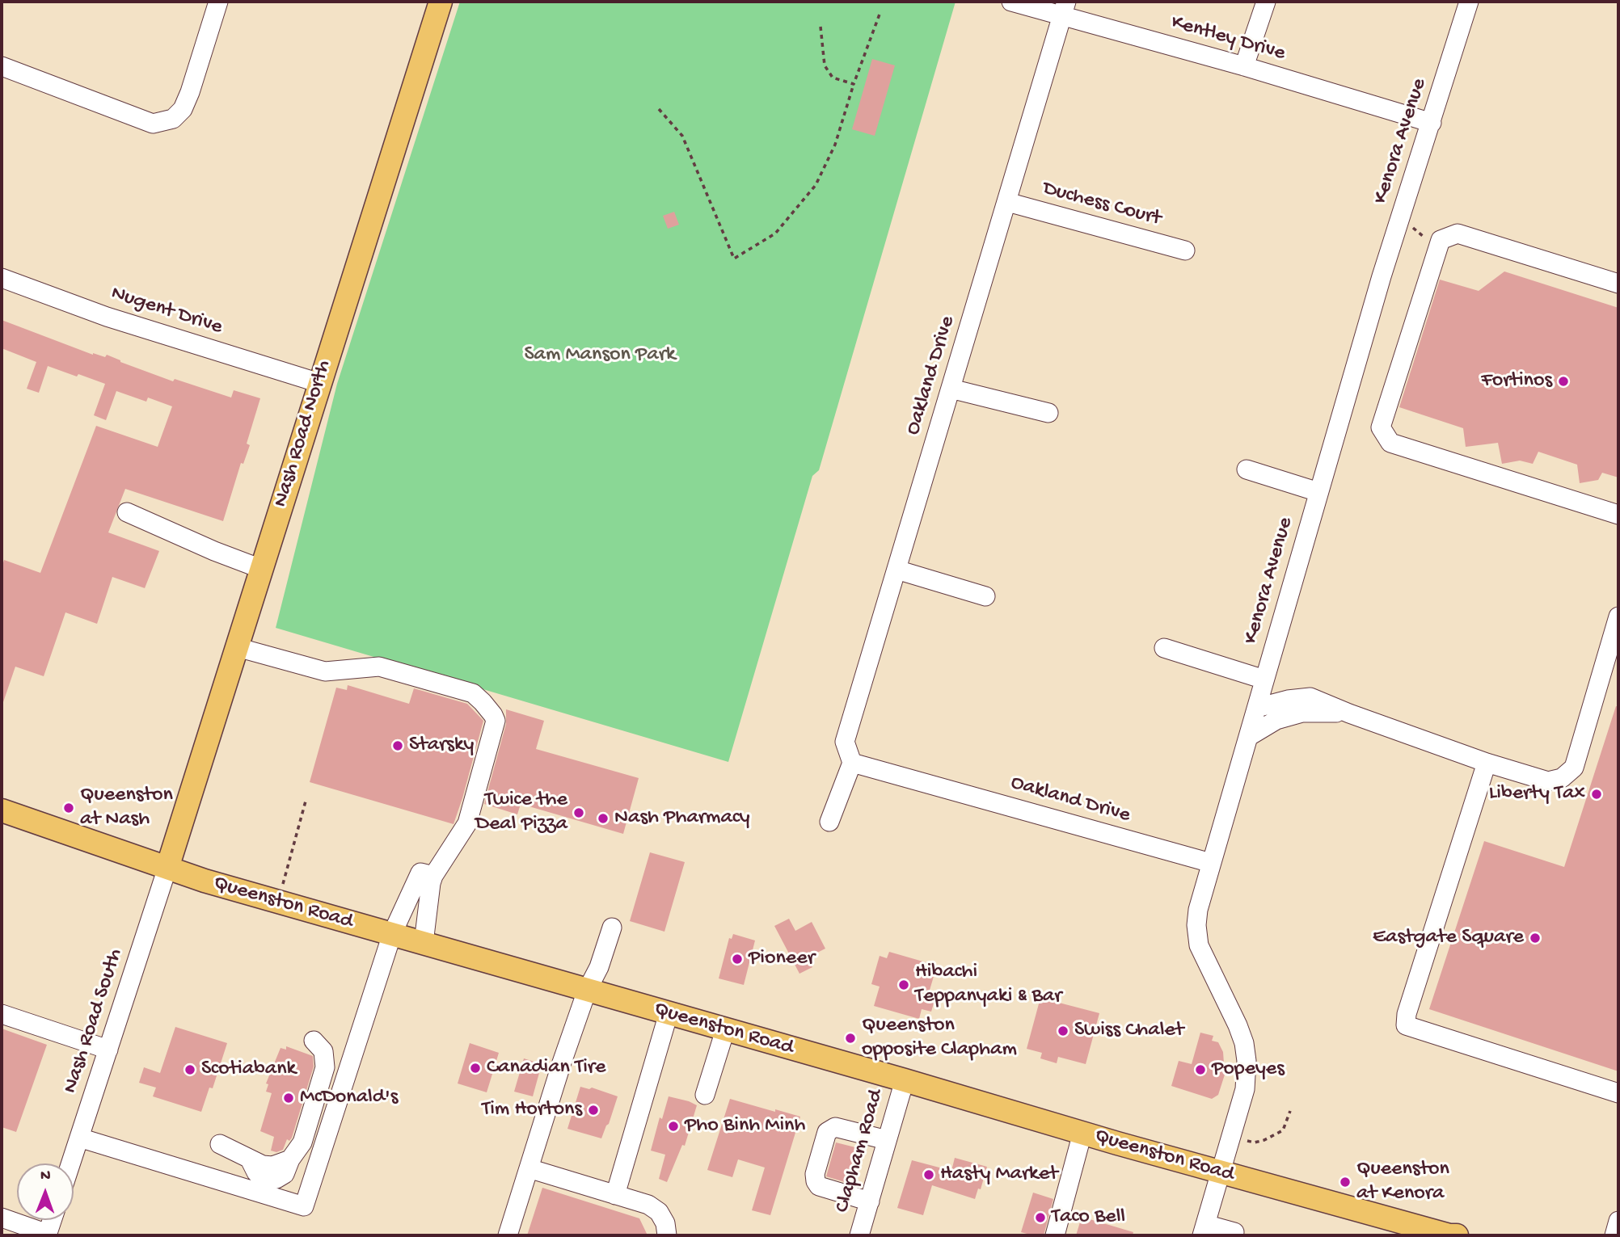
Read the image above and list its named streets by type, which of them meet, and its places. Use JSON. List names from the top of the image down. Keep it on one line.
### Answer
{"streets":{"main road":["Nash Road North","Queenston Road"],"street":["Kentley Drive","Kenora Avenue","Duchess Court","Nugent Drive","Oakland Drive","Nash Road South","Clapham Road"]},"crossings":[["Kentley Drive","Kenora Avenue"],["Kentley Drive","Oakland Drive"],["Kenora Avenue","Oakland Drive"],["Kenora Avenue","Queenston Road"],["Duchess Court","Oakland Drive"],["Nugent Drive","Nash Road North"],["Nash Road North","Queenston Road"],["Nash Road North","Nash Road South"],["Queenston Road","Nash Road South"],["Queenston Road","Clapham Road"]],"parks":["Sam Manson Park"],"places":["Fortinos","Starsky","Liberty Tax","Queenston at Nash","Twice the Deal Pizza","Nash Pharmacy","Eastgate Square","Pioneer","Hibachi Teppanyaki & Bar","Swiss Chalet","Queenston opposite Clapham","Canadian Tire","Scotiabank","Popeyes","McDonald's","Tim Hortons","Pho Binh Minh","Hasty Market","Queenston at Kenora","Taco Bell"],"north":"top"}
